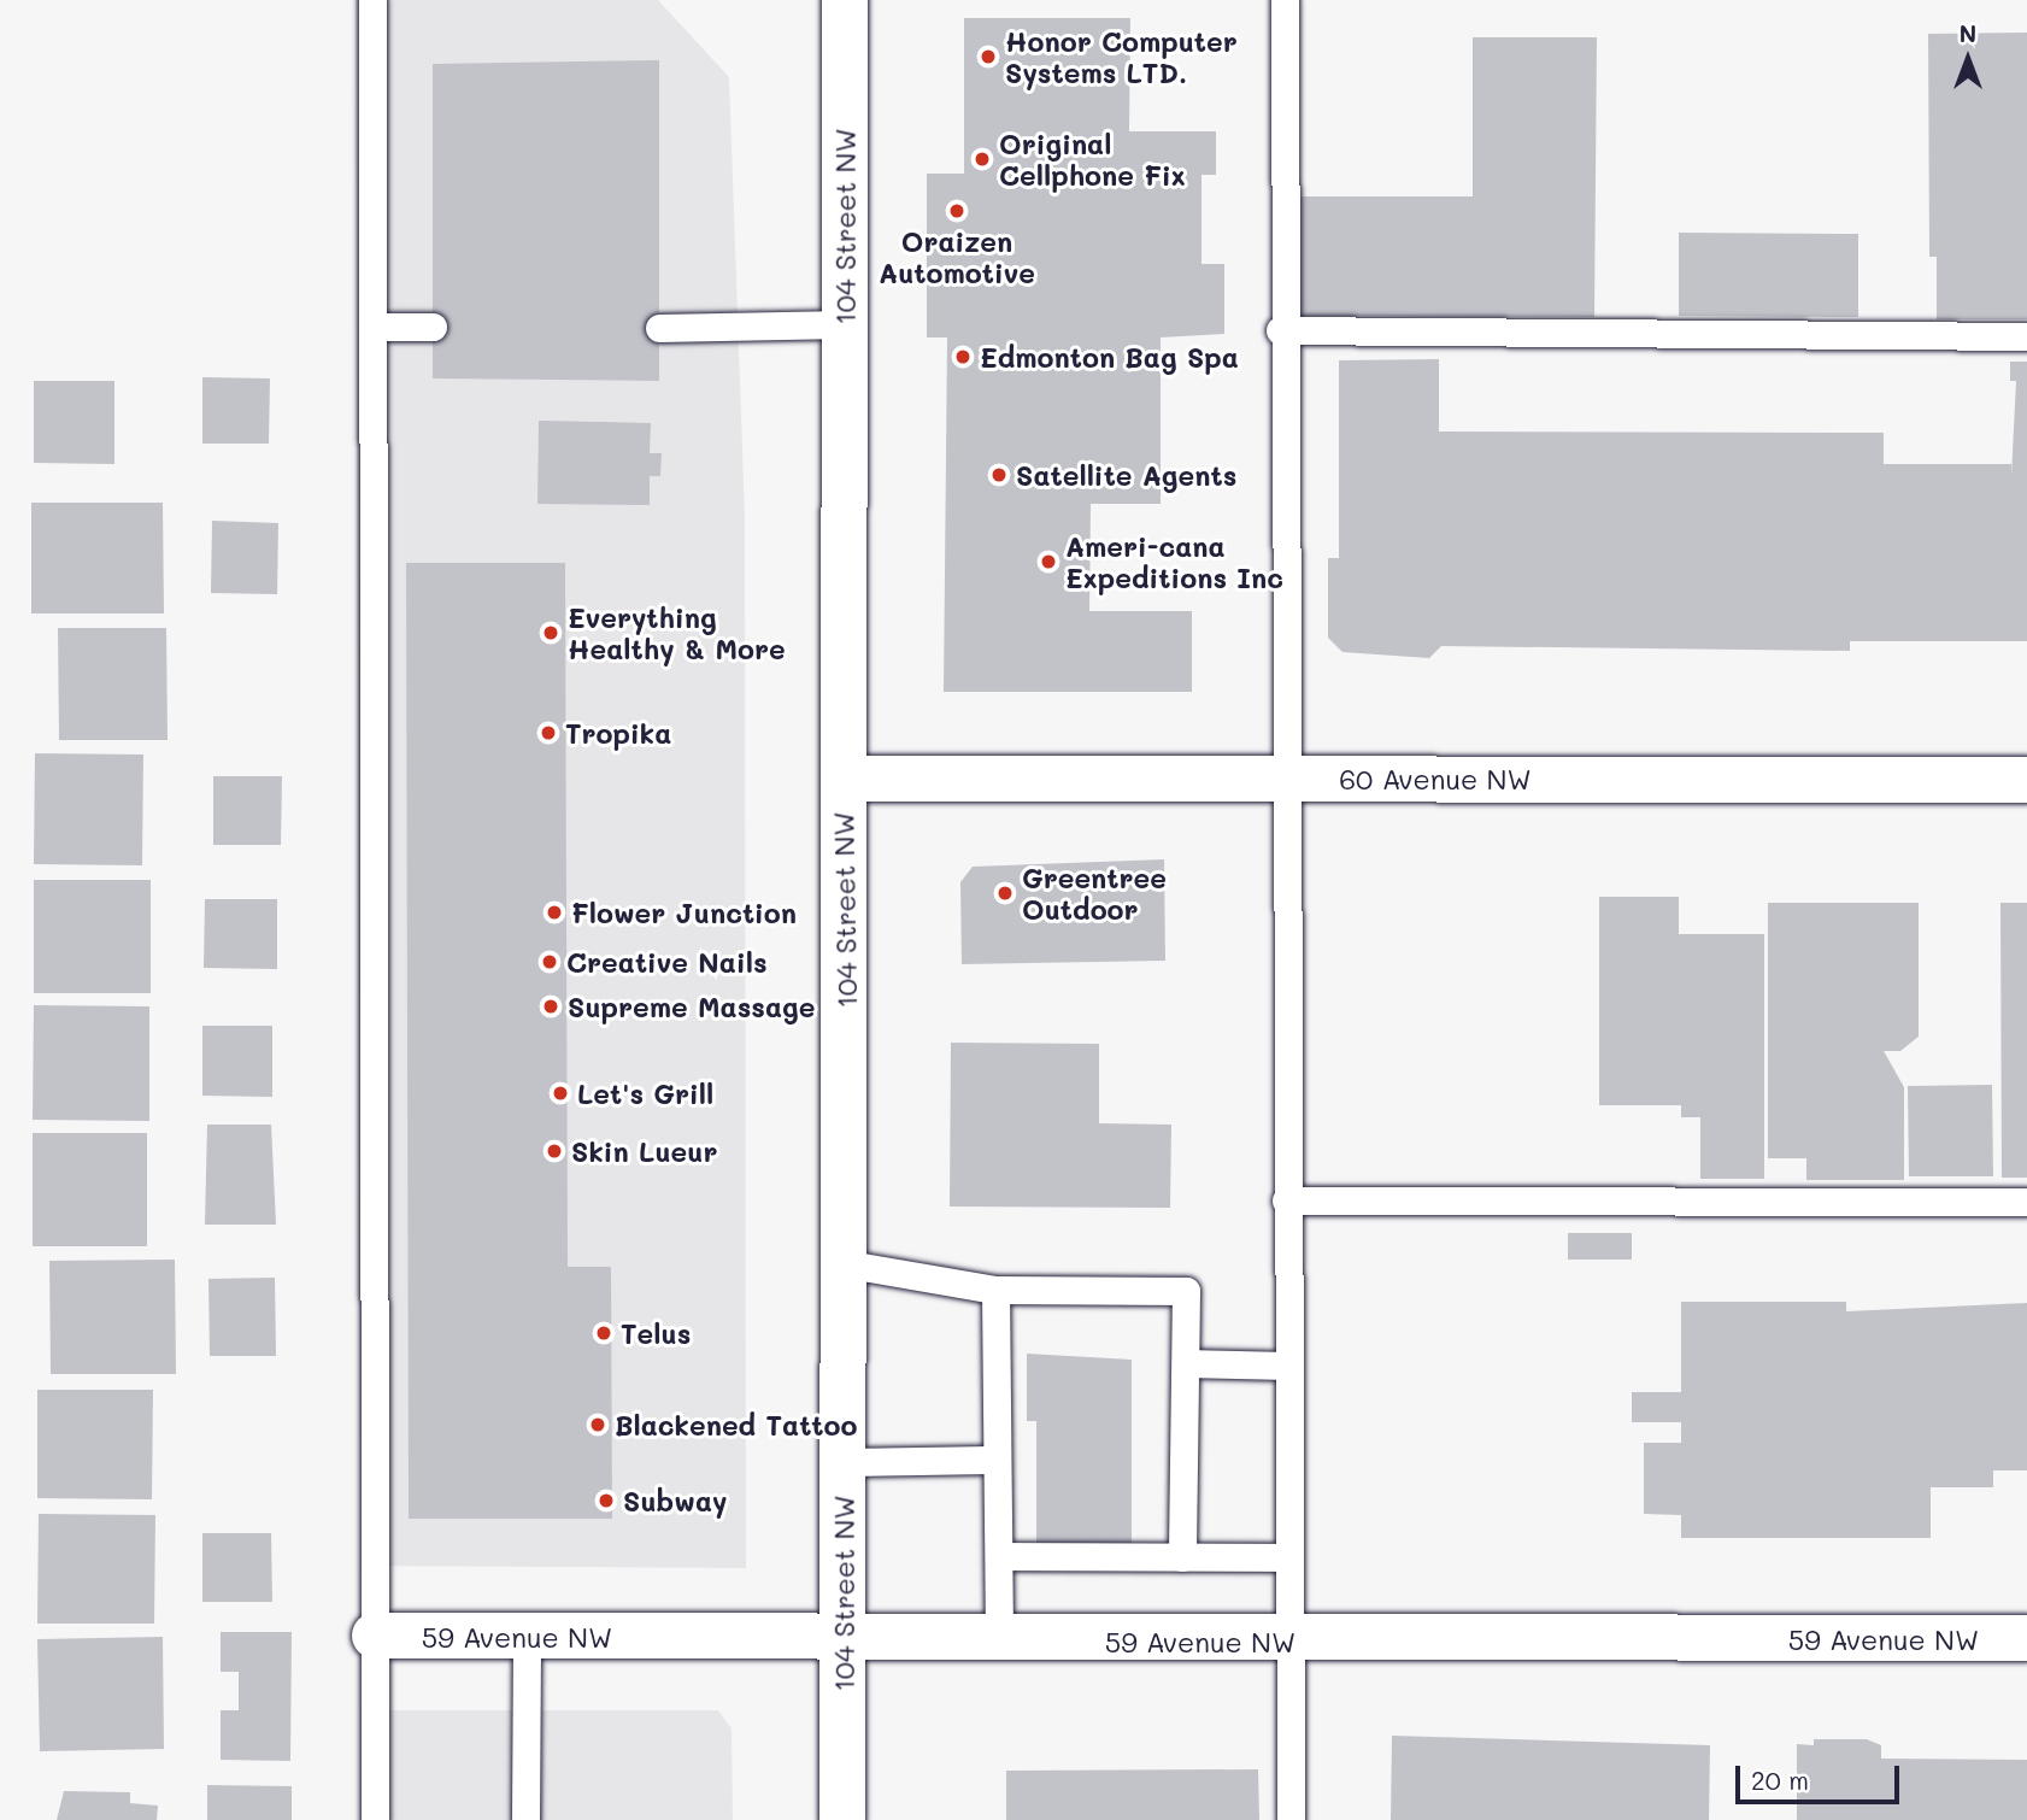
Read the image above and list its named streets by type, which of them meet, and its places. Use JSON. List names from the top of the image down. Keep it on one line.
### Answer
{"streets":{"street":["104 Street NW","60 Avenue NW","59 Avenue NW"]},"crossings":[["104 Street NW","60 Avenue NW"],["104 Street NW","59 Avenue NW"]],"places":["Honor Computer Systems LTD.","Original Cellphone Fix","Oraizen Automotive","Edmonton Bag Spa","Satellite Agents","Ameri-cana Expeditions Inc","Everything Healthy & More","Tropika","Greentree Outdoor","Flower Junction","Creative Nails","Supreme Massage","Let's Grill","Skin Lueur","Telus","Blackened Tattoo","Subway"],"scale_bar":"20 m","north":"top"}
